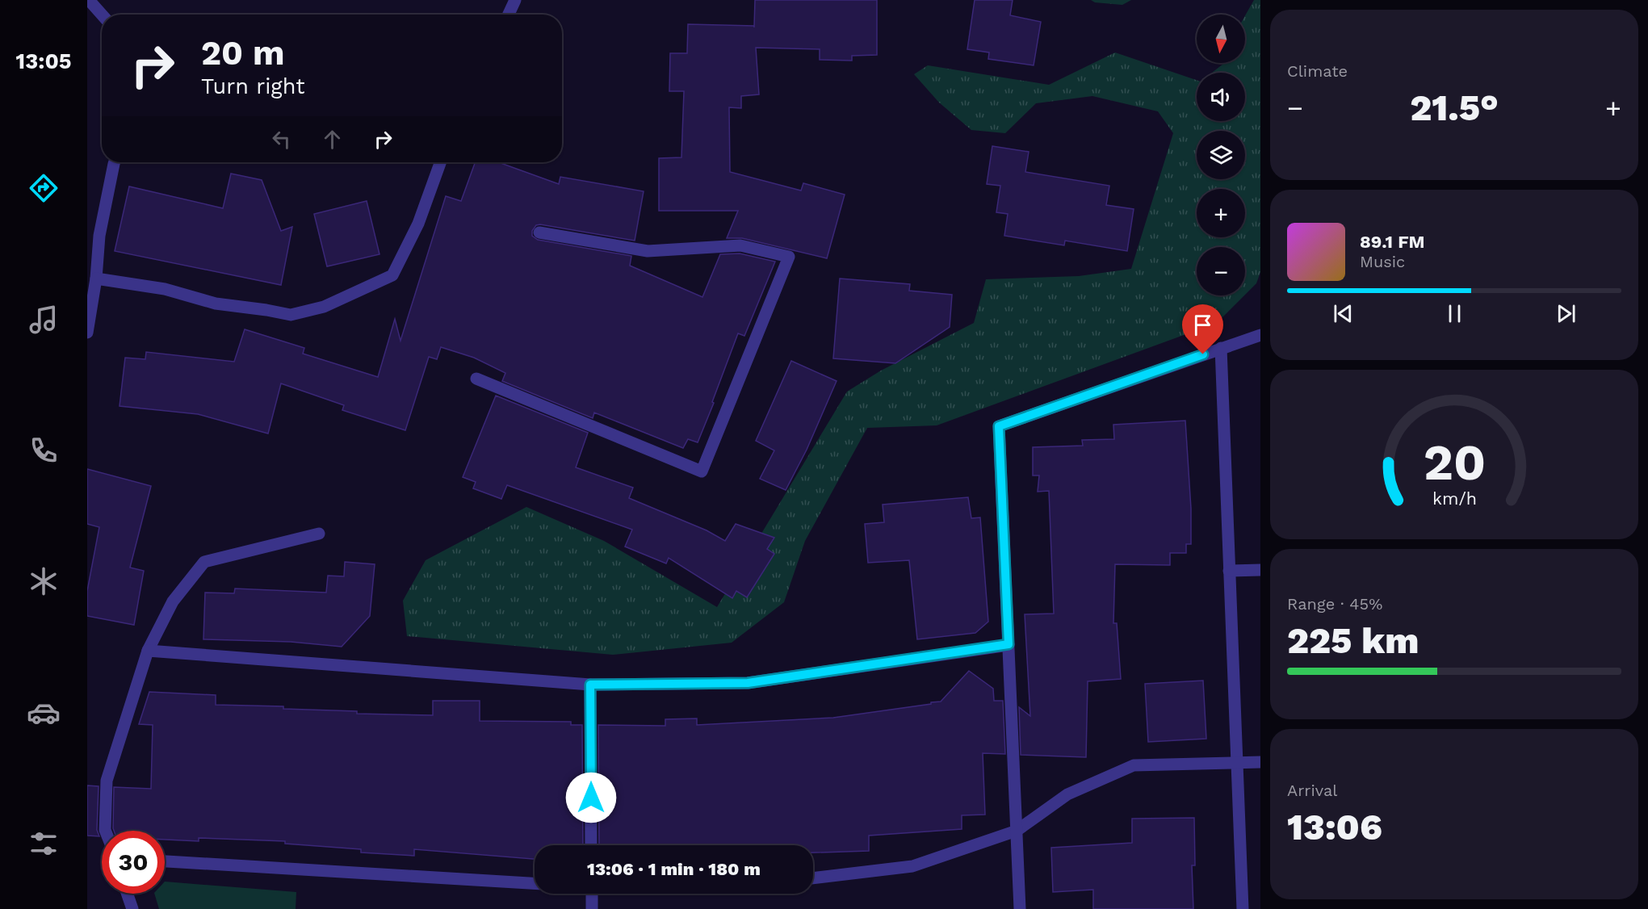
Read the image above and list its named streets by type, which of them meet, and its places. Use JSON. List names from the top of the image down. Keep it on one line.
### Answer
{"north":"bottom","page":{"tabs":"13:05","tile":["Climate",["Range · 45%","225 km"],["Arrival","13:06"]],"map_buttons":["+","−"],"turn":["20 m","Turn right"],"heat":["−","21.5°","+"],"song":["89.1 FM","Music"],"limit":"30","trip":"13:06 · 1 min · 180 m","gauge":["20","km/h"]}}
